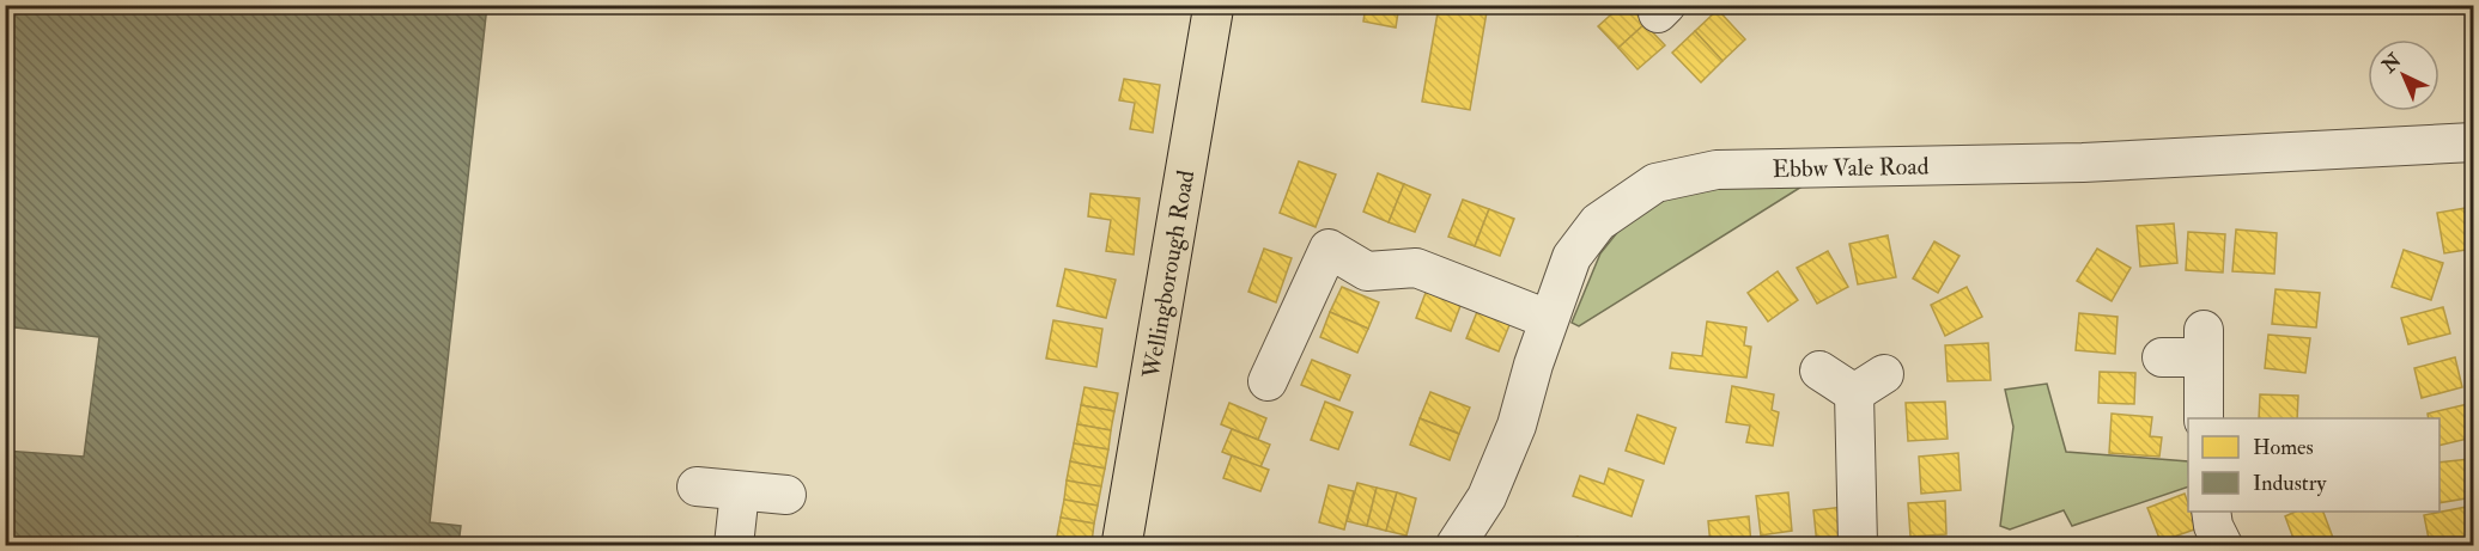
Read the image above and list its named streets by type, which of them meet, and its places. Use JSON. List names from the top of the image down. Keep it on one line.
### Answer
{"streets":{"main road":["Wellingborough Road"],"street":["Ebbw Vale Road"]},"legend":["Homes","Industry"],"north":"top left"}
